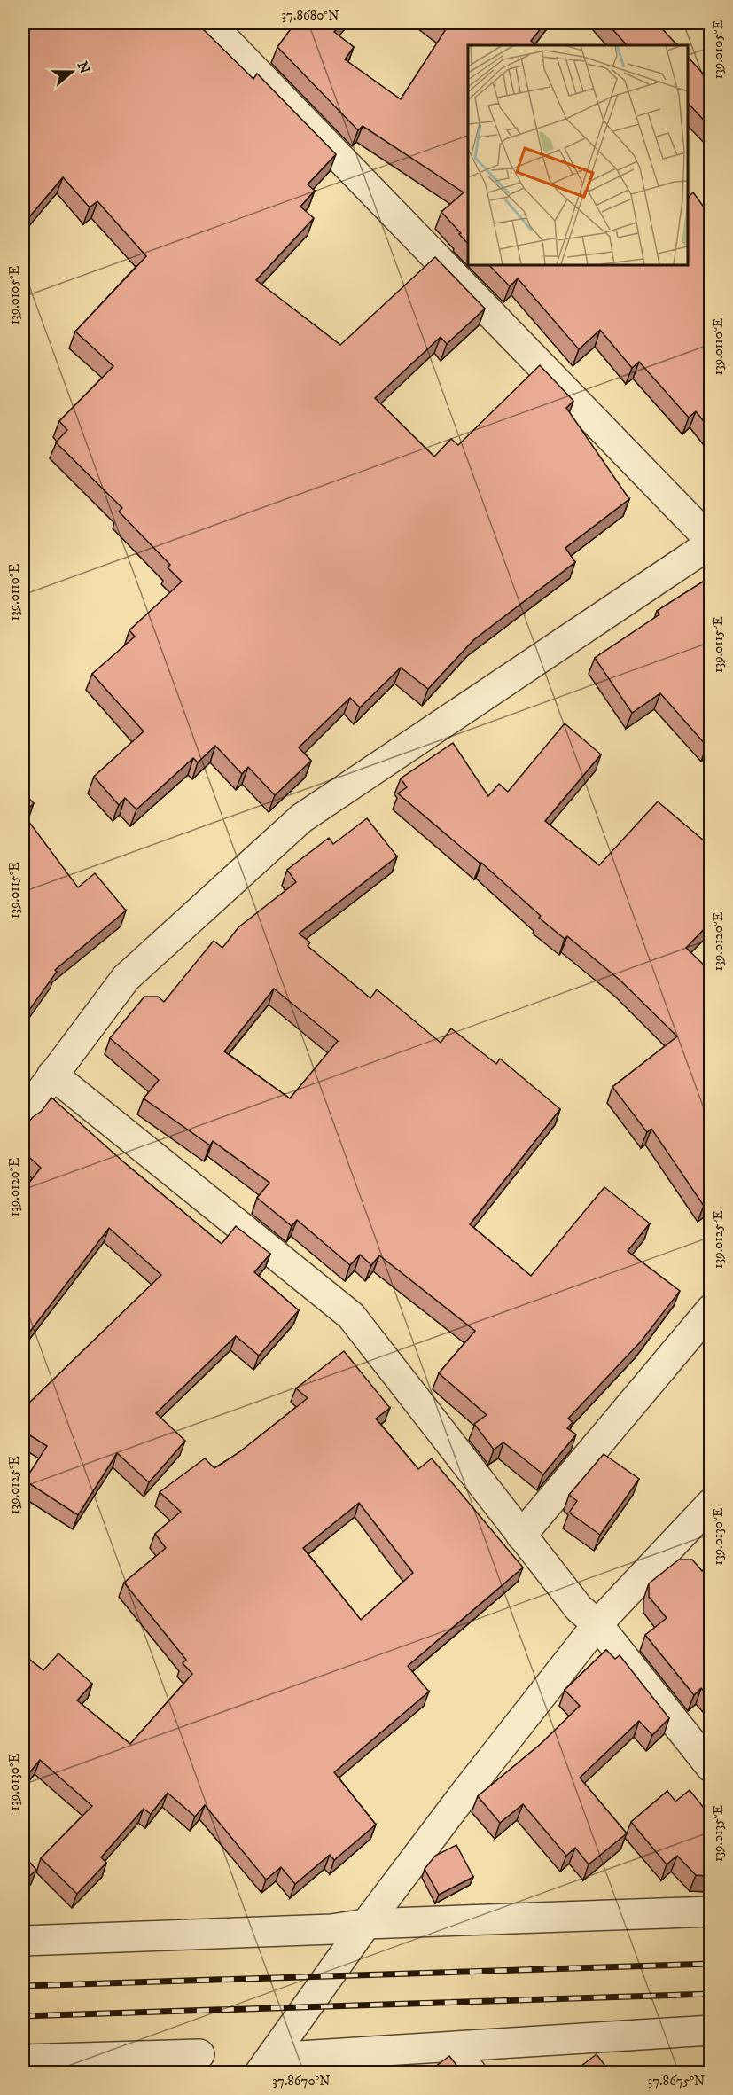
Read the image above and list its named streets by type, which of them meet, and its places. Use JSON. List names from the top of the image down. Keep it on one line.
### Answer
{"north":"right","coordinates":["37.8680°N","139.0105°E","139.0110°E","139.0115°E","139.0120°E","139.0125°E","139.0130°E","139.0135°E","37.8670°N","37.8675°N"]}
